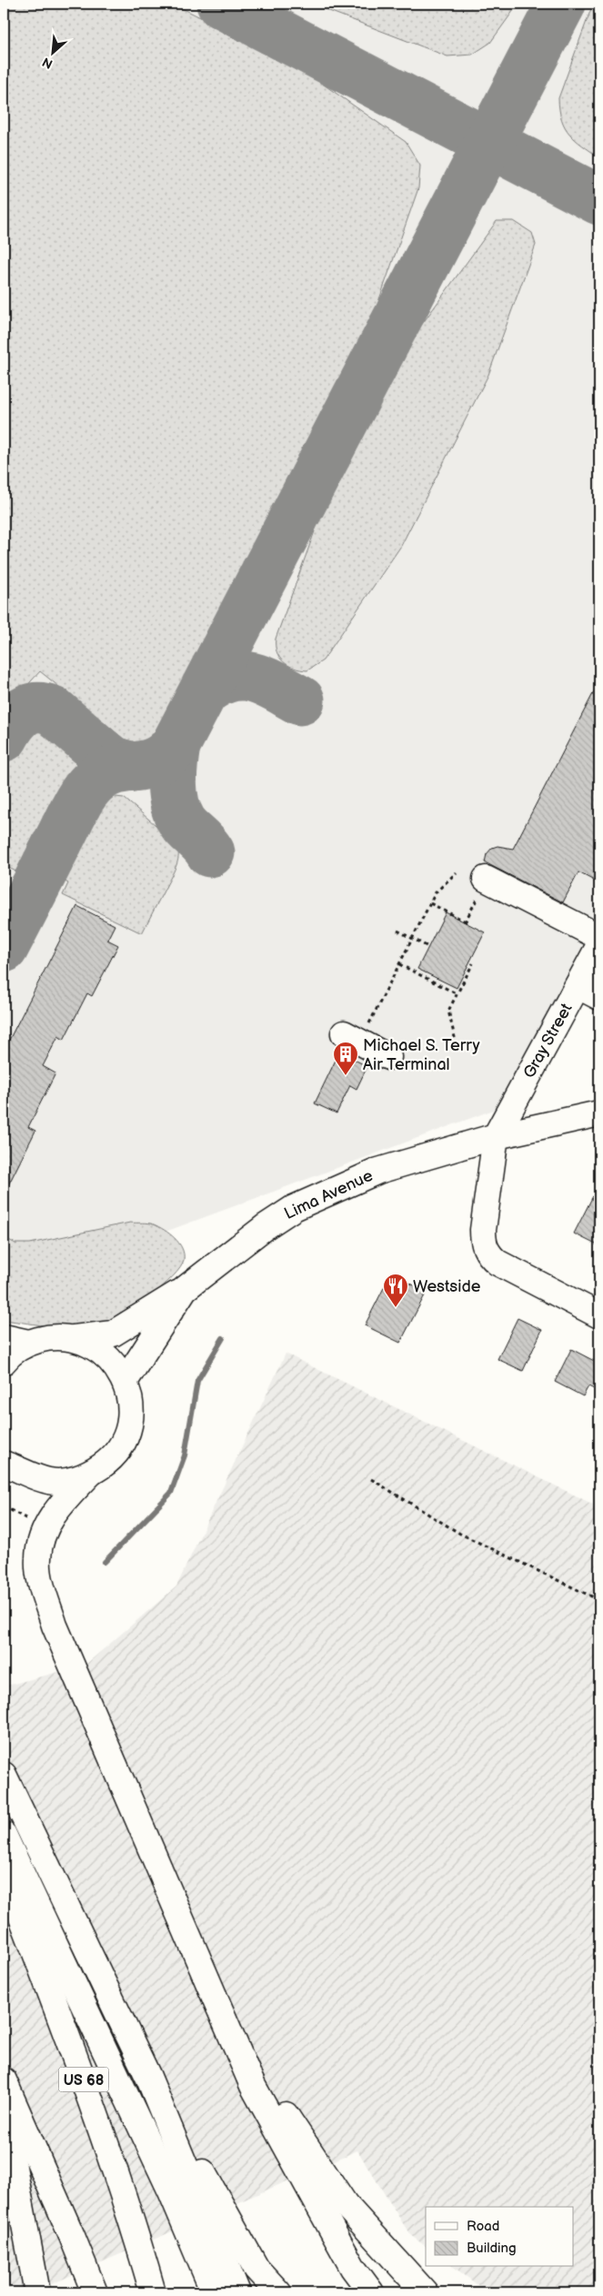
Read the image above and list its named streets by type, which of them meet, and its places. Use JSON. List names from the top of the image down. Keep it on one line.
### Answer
{"streets":{"main road":["Gray Street","Lima Avenue","US 68"]},"crossings":[["Gray Street","Lima Avenue"]],"places":{"building":["Michael S. Terry Air Terminal"],"restaurant":["Westside"]},"legend":["Road","Building"],"north":"bottom left"}
